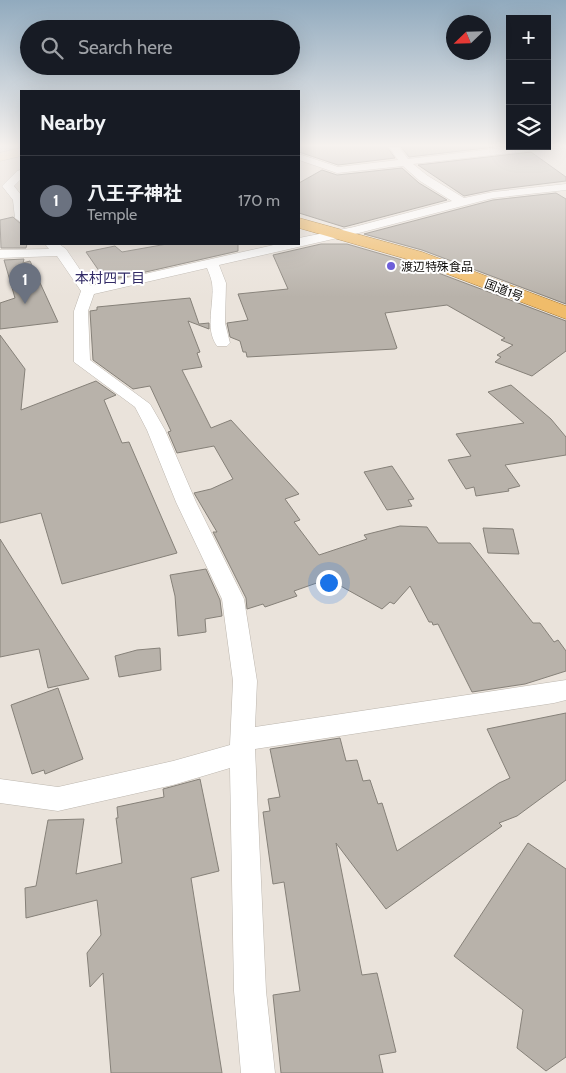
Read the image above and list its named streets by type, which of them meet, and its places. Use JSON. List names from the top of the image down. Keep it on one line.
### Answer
{"streets":{"highway":["国道1号"]},"districts":["本村四丁目"],"places":["渡辺特殊食品"],"north":"bottom left","page":{"map_buttons":["+","−"],"search":"Search here","heading":"Nearby","list":[{"mark":"1","name":"八王子神社","note":"Temple","value":"170 m"}],"pins":"1"}}
